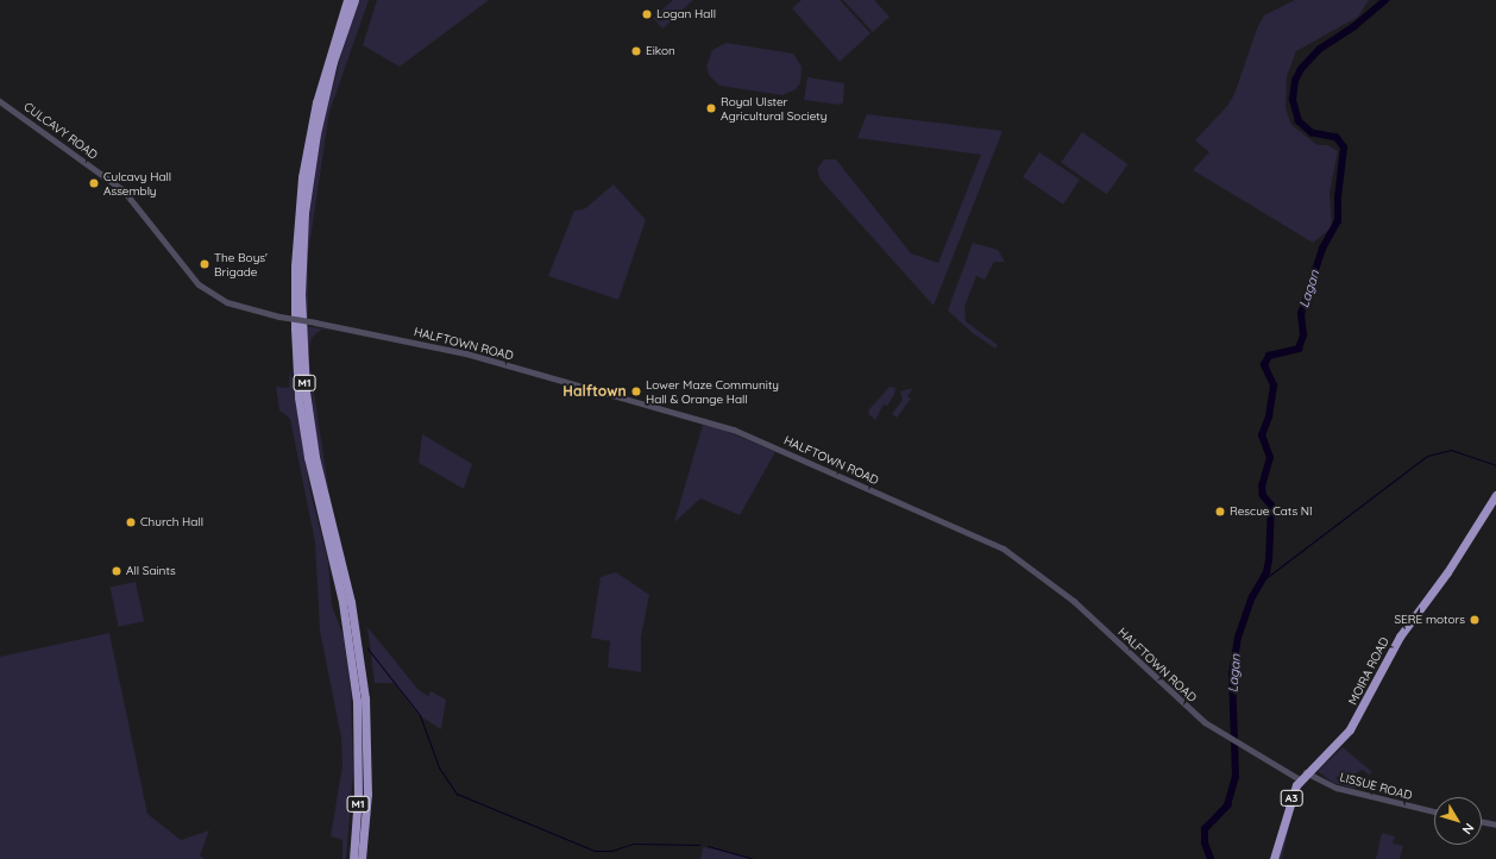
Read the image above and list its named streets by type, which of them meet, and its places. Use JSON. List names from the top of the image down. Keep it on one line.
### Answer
{"streets":{"highway":["M1","MOIRA ROAD","A3"],"street":["CULCAVY ROAD","HALFTOWN ROAD","LISSUE ROAD"]},"crossings":[["CULCAVY ROAD","HALFTOWN ROAD"],["HALFTOWN ROAD","MOIRA ROAD"],["HALFTOWN ROAD","LISSUE ROAD"],["MOIRA ROAD","LISSUE ROAD"]],"districts":["Halftown"],"water":["Lagan"],"places":["Logan Hall","Eikon","Royal Ulster Agricultural Society","Culcavy Hall Assembly","The Boys' Brigade","Lower Maze Community Hall & Orange Hall","Rescue Cats NI","Church Hall","All Saints","SERE motors"],"north":"bottom right"}
